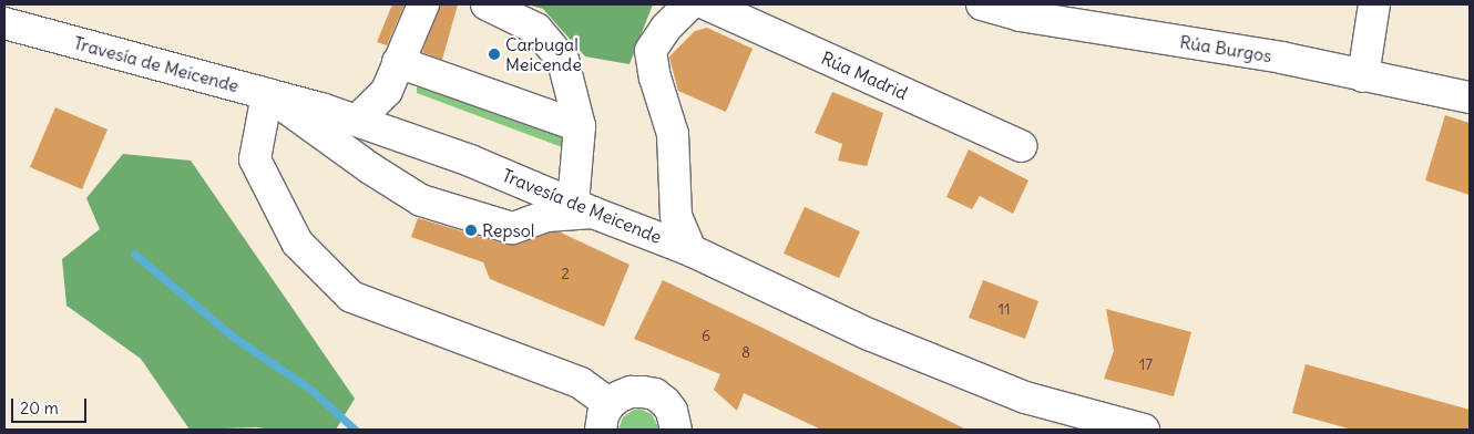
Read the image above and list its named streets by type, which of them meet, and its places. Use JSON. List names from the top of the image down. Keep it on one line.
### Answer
{"streets":{"street":["Rúa Burgos","Travesía de Meicende","Rúa Madrid"]},"places":["Carbugal Meicende","Repsol"],"house_numbers":["2","11","6","8","17"],"scale_bar":"20 m"}
